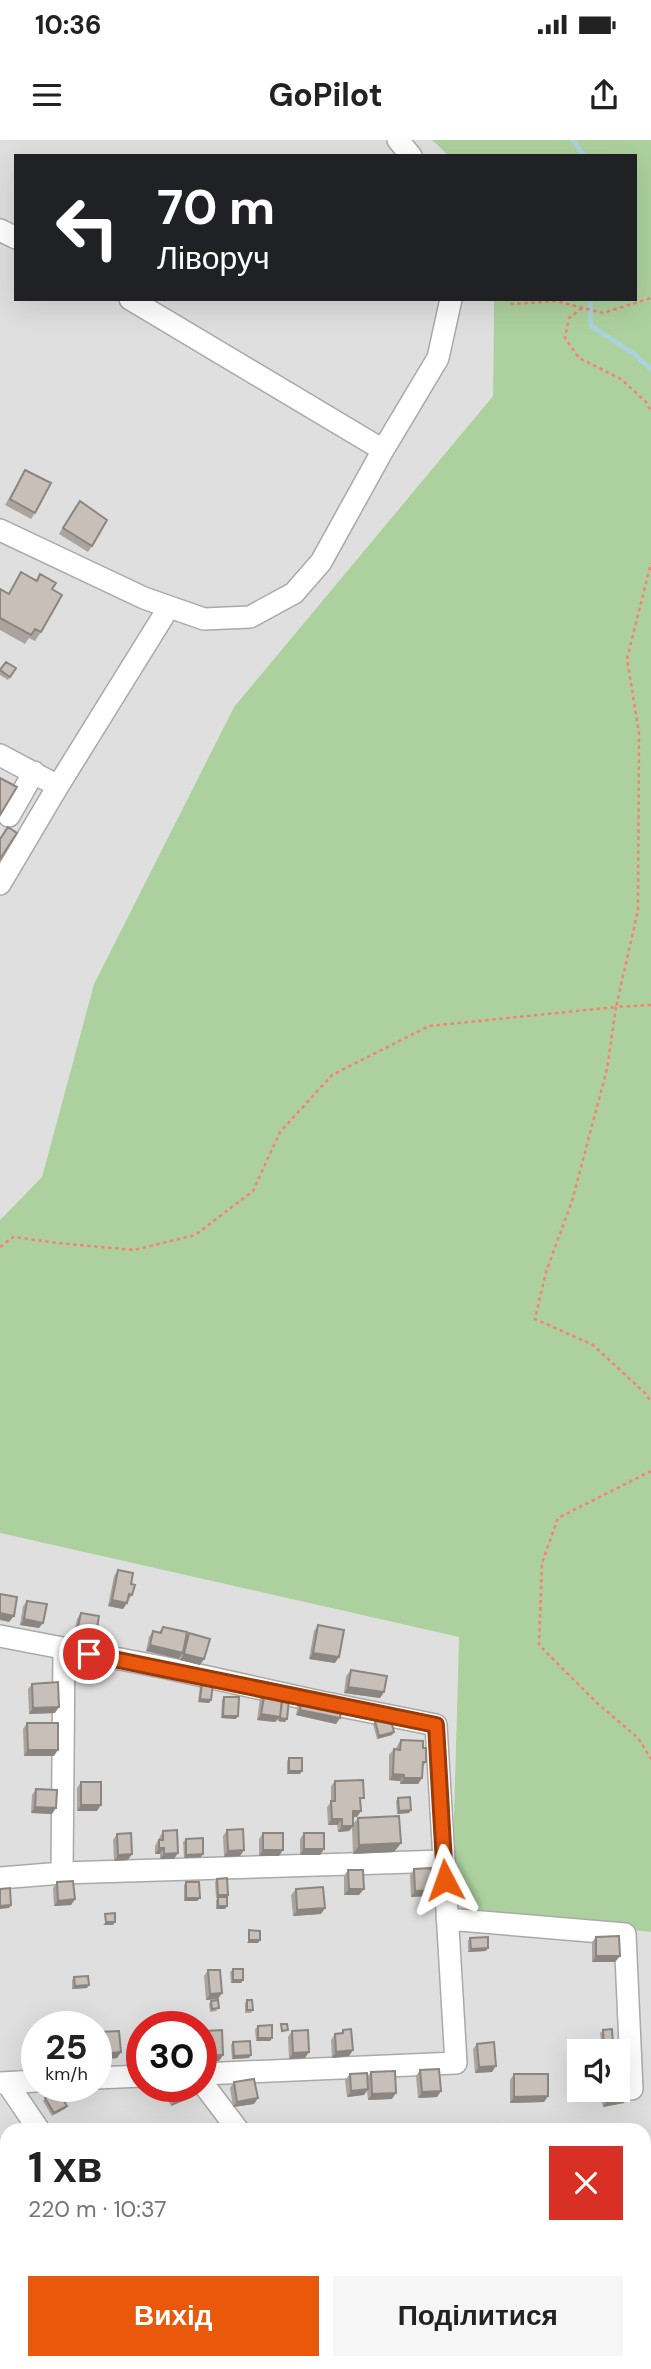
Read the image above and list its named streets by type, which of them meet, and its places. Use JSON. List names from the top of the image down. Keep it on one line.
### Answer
{"page":{"status":"10:36","header":"GoPilot","turn":["70 m","Ліворуч"],"speed":"25 km/h","limit":"30","heading":["1 хв","220 m · 10:37"],"buttons":["Вихід","Поділитися"]}}
